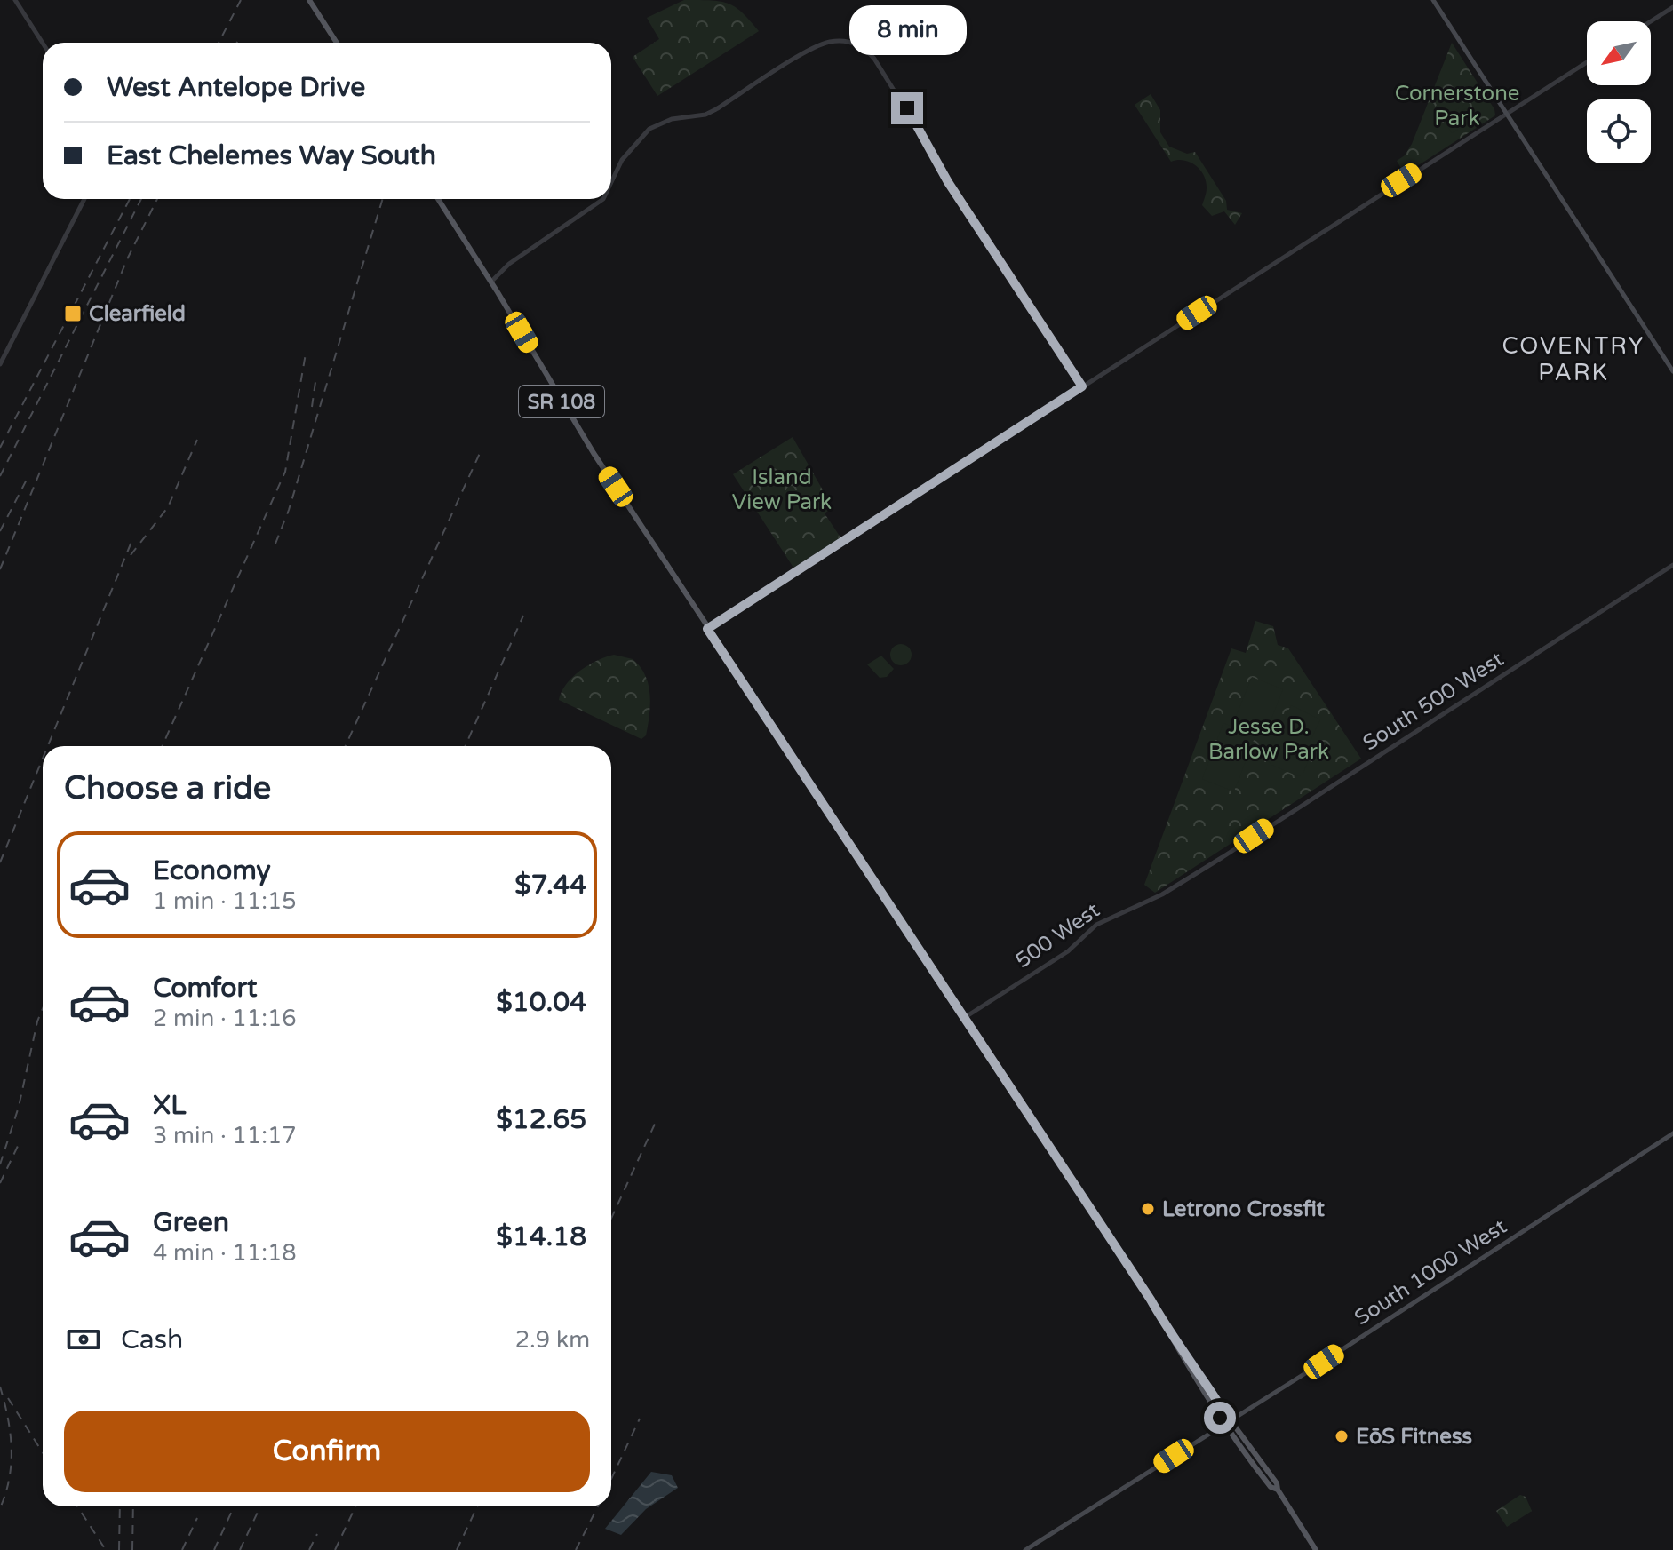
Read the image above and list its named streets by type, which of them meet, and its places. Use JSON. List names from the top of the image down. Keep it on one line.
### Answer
{"streets":{"main road":["SR 108","South 1000 West"],"street":["South 500 West","500 West"]},"crossings":[["SR 108","500 West"],["SR 108","South 1000 West"],["South 500 West","500 West"]],"districts":["COVENTRY PARK"],"parks":["Cornerstone Park","Island View Park","Jesse D. Barlow Park"],"places":{"transit":["Clearfield"],"other":["Letrono Crossfit","EōS Fitness"]},"north":"bottom left","page":{"bubble":"8 min","banner":["West Antelope Drive","East Chelemes Way South"],"heading":"Choose a ride","list":[{"name":"Economy","note":"1 min · 11:15","value":"$7.44"},{"name":"Comfort","note":"2 min · 11:16","value":"$10.04"},{"name":"XL","note":"3 min · 11:17","value":"$12.65"},{"name":"Green","note":"4 min · 11:18","value":"$14.18"}],"pay":["Cash","2.9 km"],"buttons":"Confirm"}}
